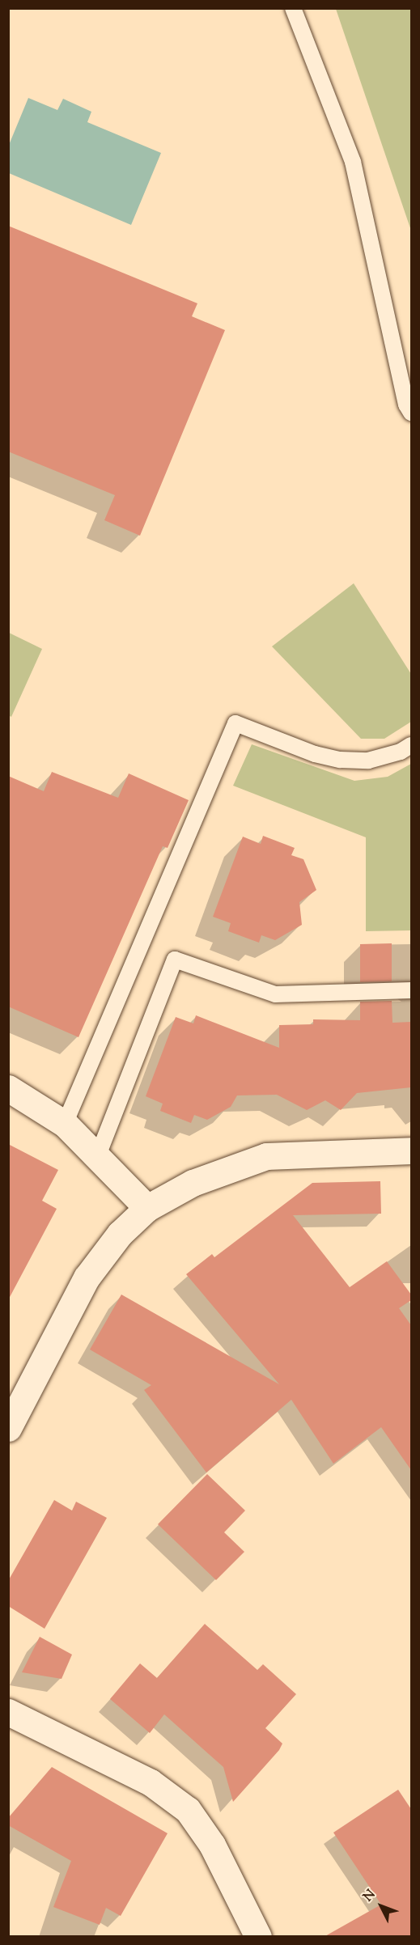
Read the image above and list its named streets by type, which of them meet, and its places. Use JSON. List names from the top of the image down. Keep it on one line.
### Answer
{"north":"top left"}
